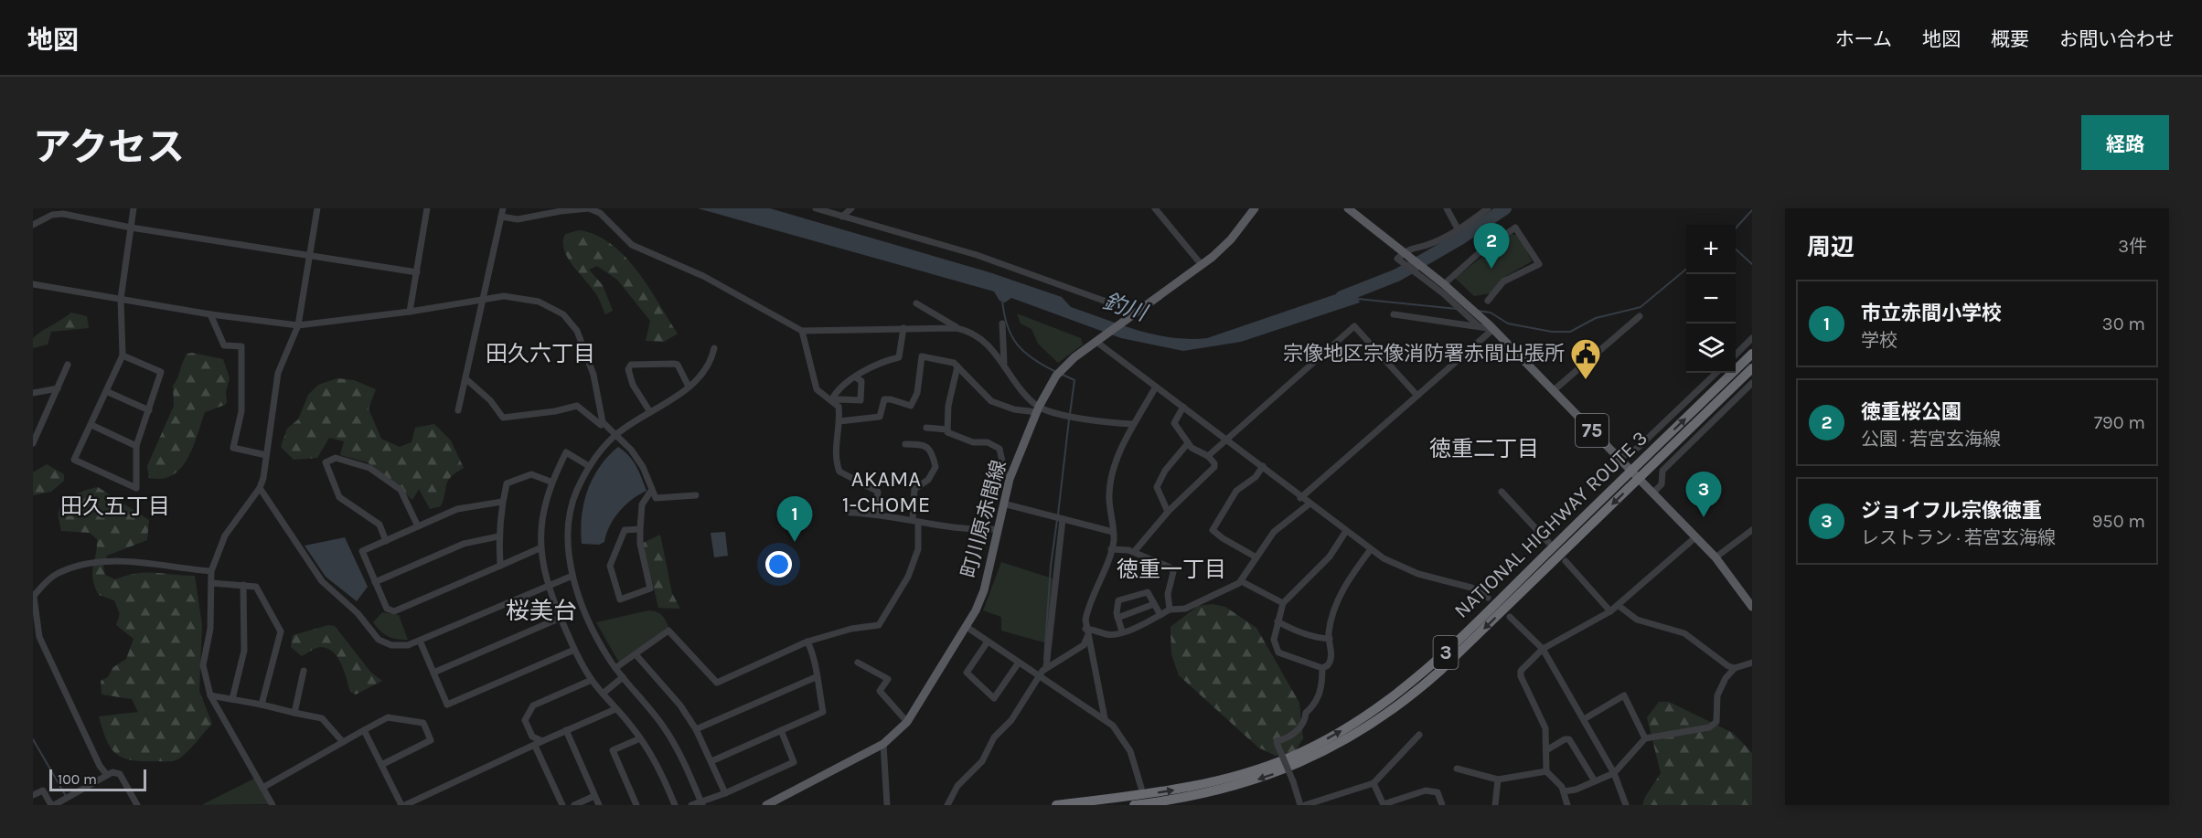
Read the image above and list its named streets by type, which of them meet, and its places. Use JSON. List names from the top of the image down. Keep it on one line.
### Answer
{"streets":{"highway":["NATIONAL HIGHWAY ROUTE 3","3"],"main road":["75","町川原赤間線"]},"crossings":[["75","NATIONAL HIGHWAY ROUTE 3"]],"districts":["田久六丁目","徳重二丁目","AKAMA 1-CHOME","田久五丁目","徳重一丁目","桜美台"],"water":["釣川"],"places":{"public building":["宗像地区宗像消防署赤間出張所"]},"scale_bar":"100 m","page":{"header":"地図","nav":["ホーム","地図","概要","お問い合わせ"],"title":"アクセス","buttons":"経路","heading":["周辺","3件"],"pins":["2","3","1"],"map_buttons":["+","−"],"list":[{"mark":"1","name":"市立赤間小学校","note":"学校","value":"30 m"},{"mark":"2","name":"徳重桜公園","note":"公園 · 若宮玄海線","value":"790 m"},{"mark":"3","name":"ジョイフル宗像徳重","note":"レストラン · 若宮玄海線","value":"950 m"}],"scale":"100 m"}}
